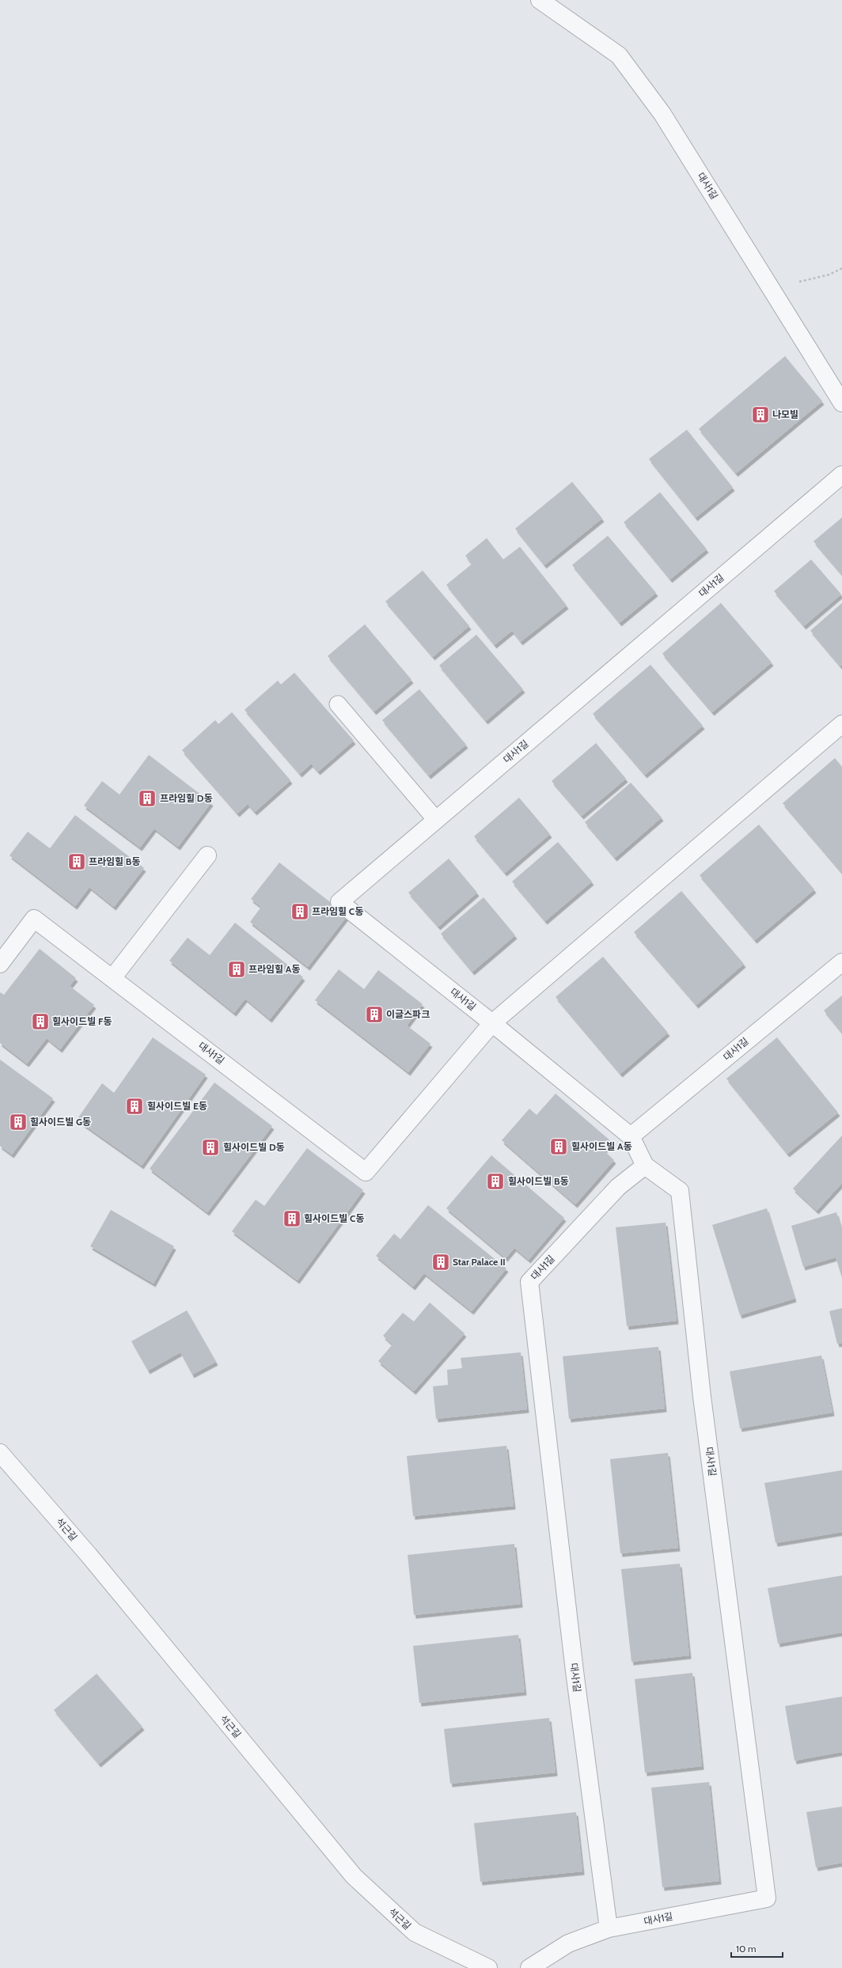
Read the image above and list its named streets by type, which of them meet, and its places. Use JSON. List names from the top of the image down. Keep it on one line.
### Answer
{"streets":{"street":["대사1길","석근길"]},"places":{"building":["나모빌","프라임힐 D동","프라임힐 B동","프라임힐 C동","프라임힐 A동","이글스파크","힐사이드빌 F동","힐사이드빌 E동","힐사이드빌 G동","힐사이드빌 A동","힐사이드빌 D동","힐사이드빌 B동","힐사이드빌 C동","Star Palace II"]},"scale_bar":"10 m"}
